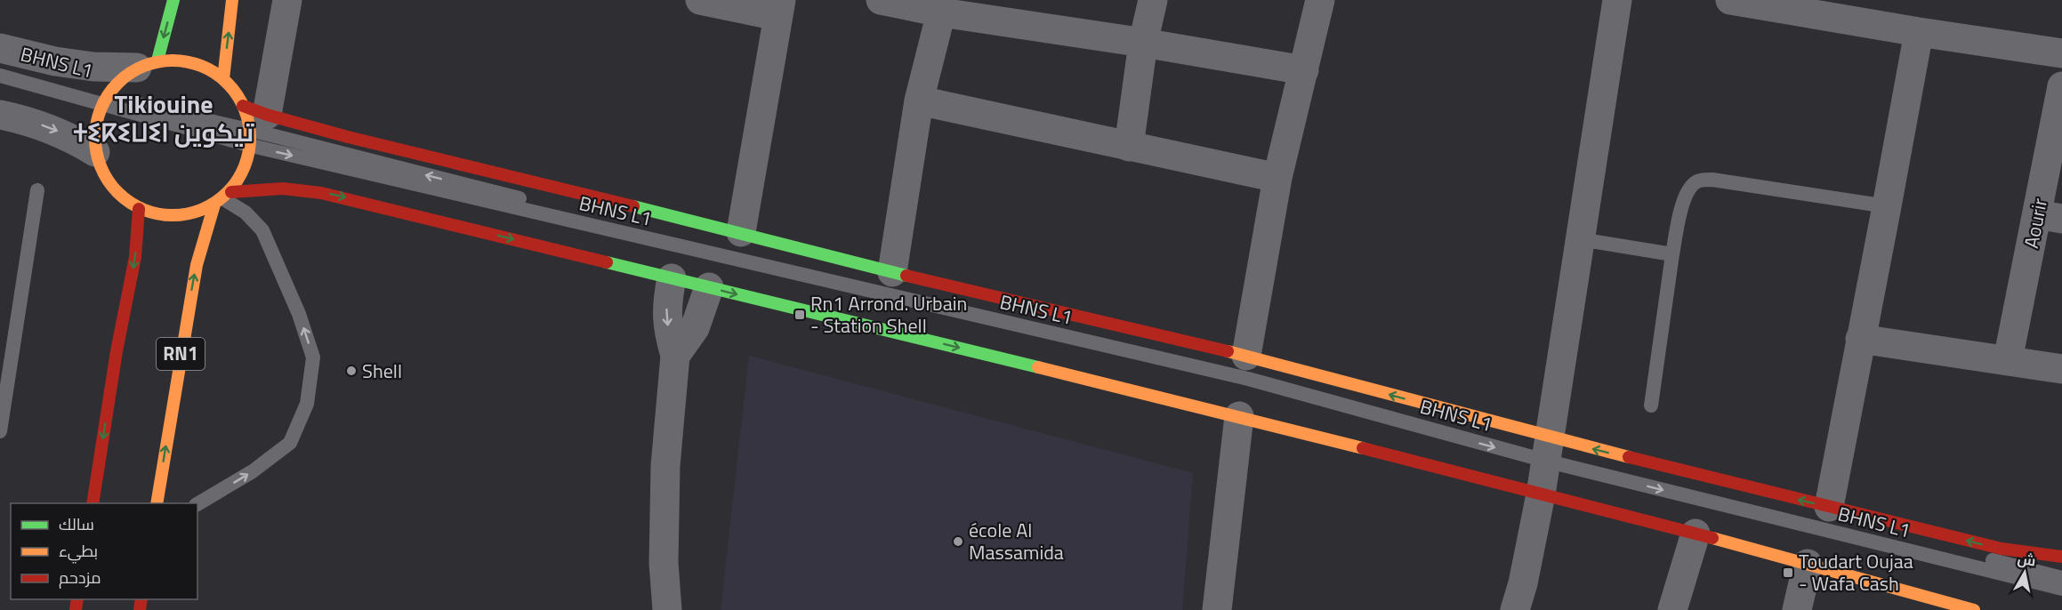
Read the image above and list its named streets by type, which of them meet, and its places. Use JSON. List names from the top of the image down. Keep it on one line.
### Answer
{"streets":{"main road":["RN1"],"street":["Aourir"],"lane":["BHNS L1"]},"crossings":[["BHNS L1","RN1"]],"districts":["Tikiouine ⵜⵉⴽⵉⵡⵉⵏ تيكوين"],"places":{"transit":["Rn1 Arrond. Urbain - Station Shell","Toudart Oujaa - Wafa Cash"],"other":["Shell","école Al Massamida"]},"legend":["سالك","بطيء","مزدحم"],"north":"top"}
